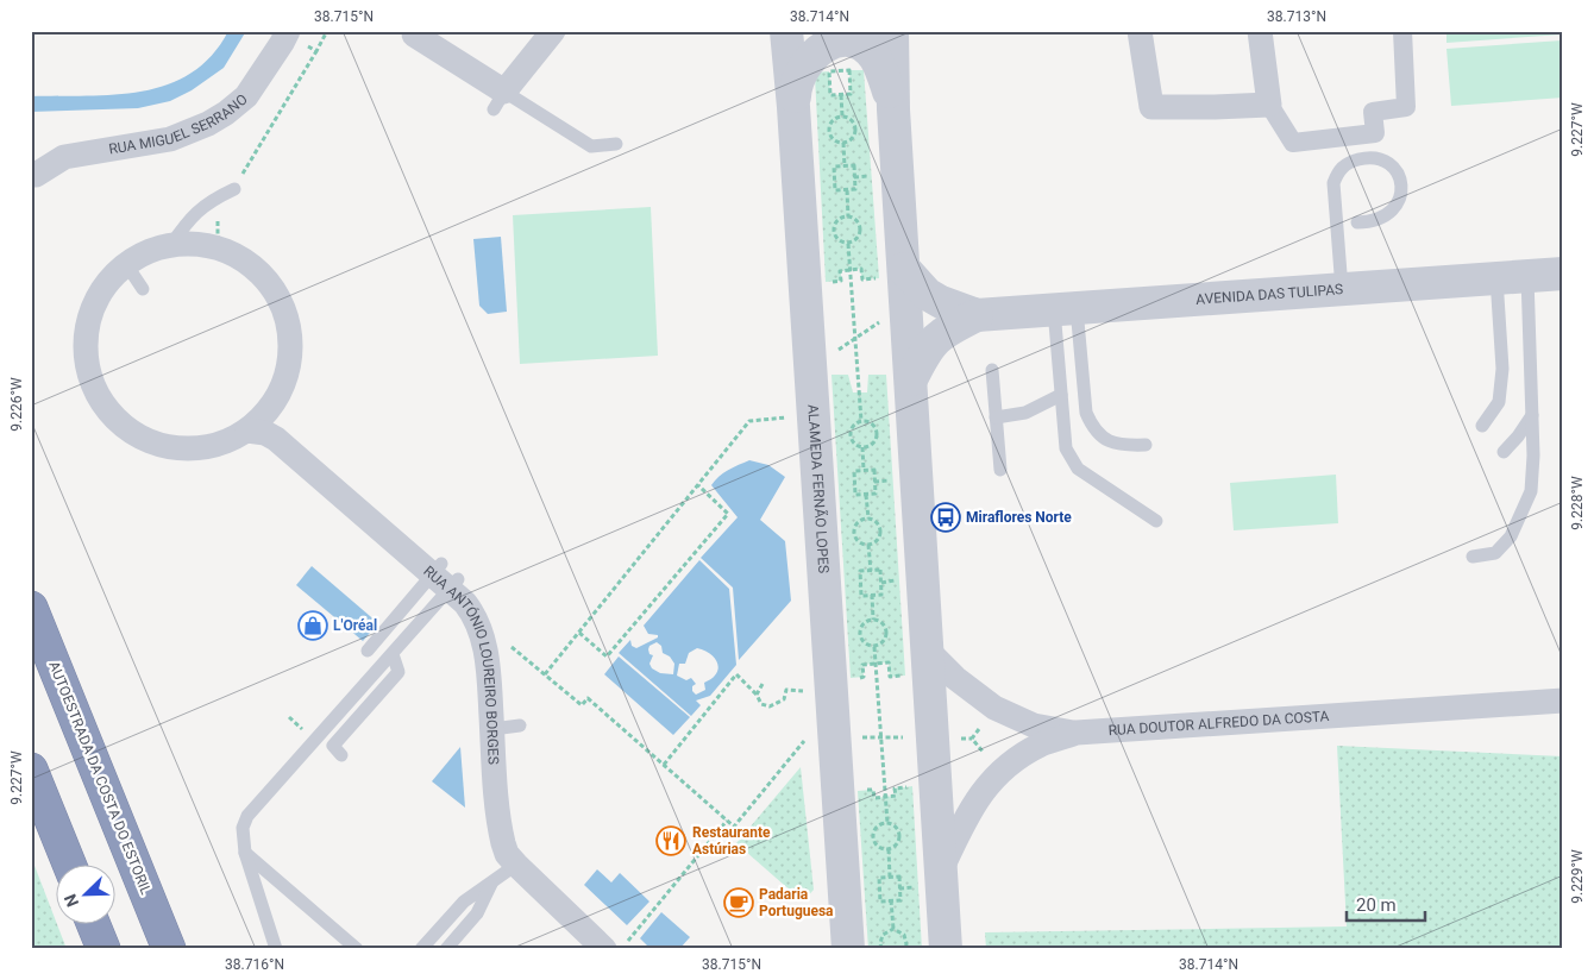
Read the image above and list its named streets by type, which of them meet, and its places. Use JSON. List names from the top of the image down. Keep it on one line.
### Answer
{"streets":{"highway":["AUTOESTRADA DA COSTA DO ESTORIL"],"street":["RUA MIGUEL SERRANO","AVENIDA DAS TULIPAS","ALAMEDA FERNÃO LOPES","RUA ANTÓNIO LOUREIRO BORGES","RUA DOUTOR ALFREDO DA COSTA"]},"places":{"bus stop":["Miraflores Norte"],"shop":["L'Oréal"],"restaurant":["Restaurante Astúrias"],"cafe":["Padaria Portuguesa"]},"scale_bar":"20 m","north":"bottom left","coordinates":["38.715°N","38.714°N","38.713°N","9.227°W","9.226°W","9.228°W","9.229°W","38.716°N"]}
